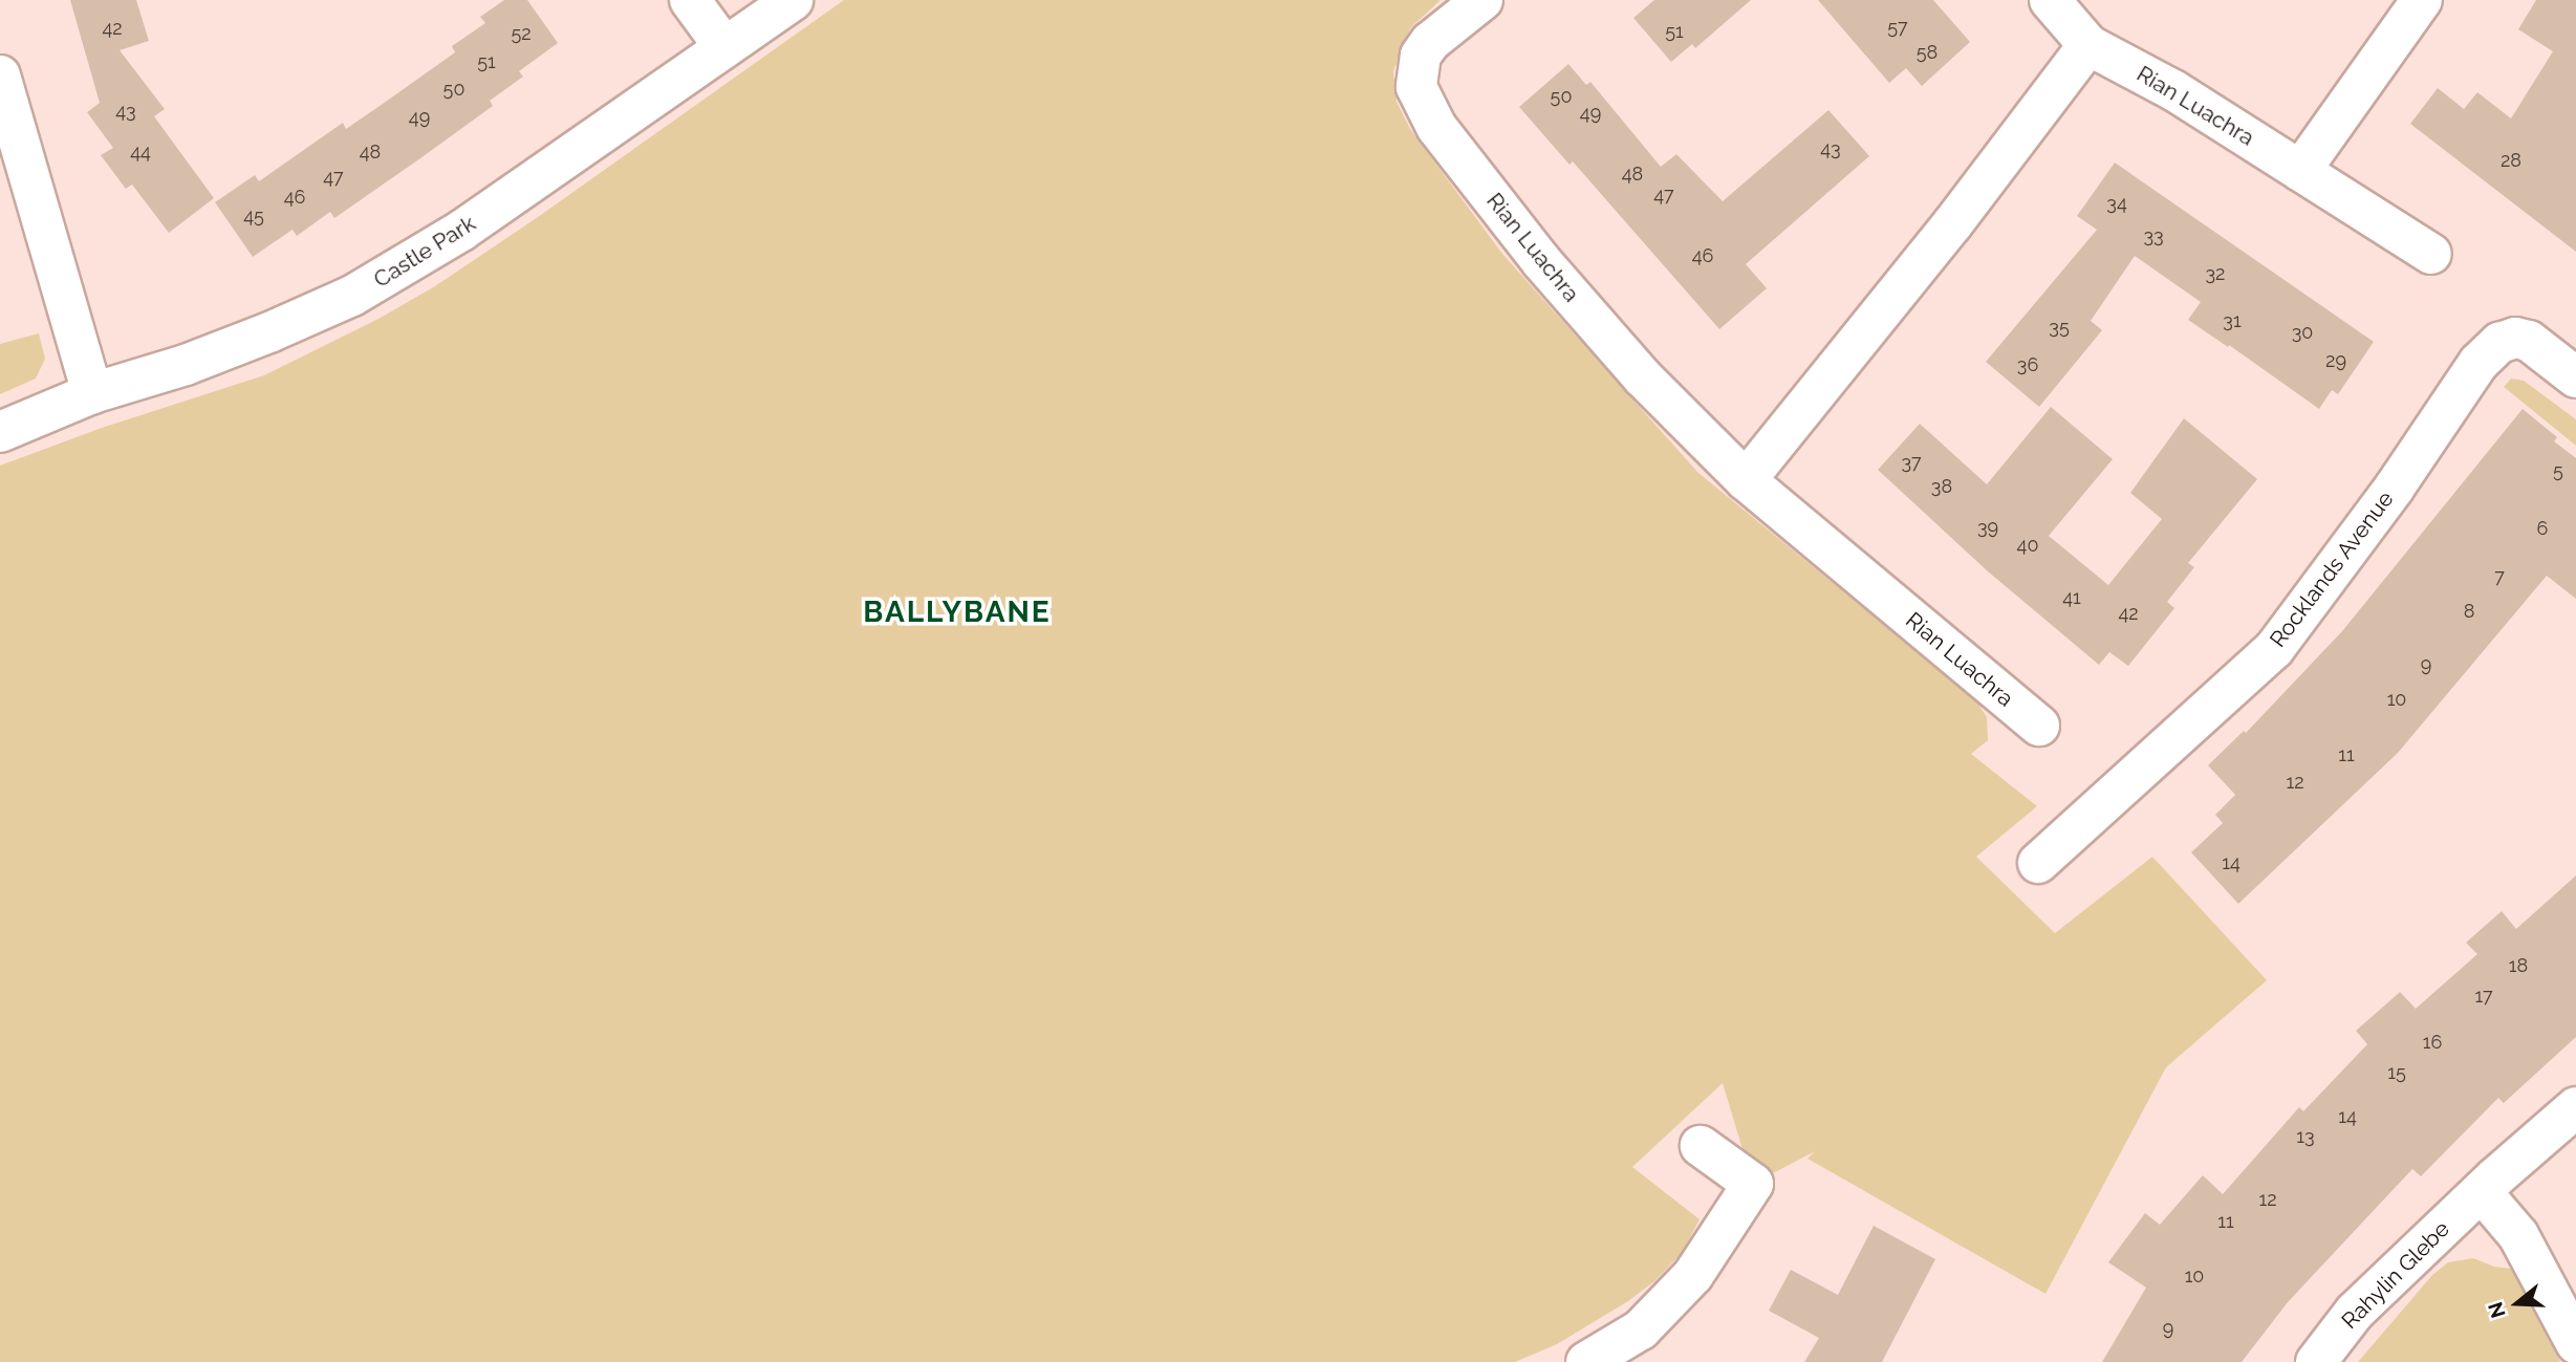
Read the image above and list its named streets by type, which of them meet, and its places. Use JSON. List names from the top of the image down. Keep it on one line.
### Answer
{"streets":{"street":["Rian Luachra","Castle Park","Rocklands Avenue","Rahylin Glebe"]},"districts":["BALLYBANE"],"house_numbers":["57","42","51","52","58","51","50","50","43","49","49","43","44","48","28","48","47","47","46","34","45","33","46","32","31","35","30","29","36","37","5","38","39","6","40","7","41","8","42","9","10","11","12","14","18","17","16","15","14","13","12","11","10","9"],"north":"left"}
